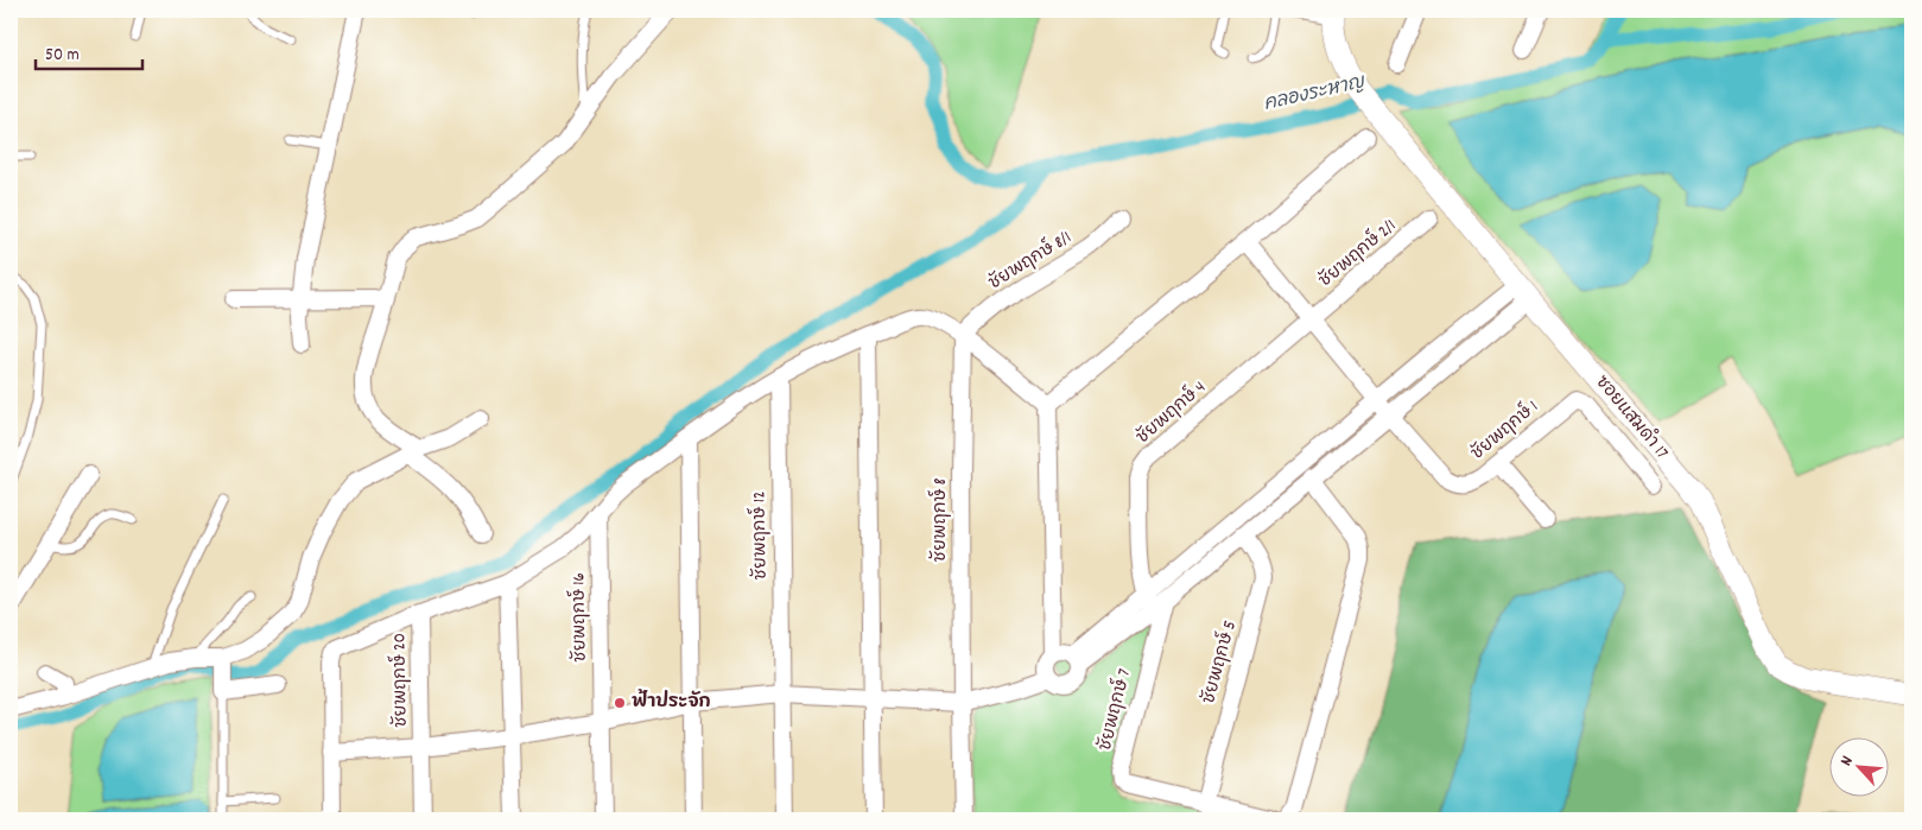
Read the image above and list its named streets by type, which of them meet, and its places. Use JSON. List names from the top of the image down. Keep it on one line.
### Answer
{"streets":{"street":["ชัยพฤกษ์ 2/1","ชัยพฤกษ์ 8/1","ชัยพฤกษ์ 4","ซอยแสมดำ 17","ชัยพฤกษ์ 1","ชัยพฤกษ์ 8","ชัยพฤกษ์ 12","ชัยพฤกษ์ 16","ชัยพฤกษ์ 5","ชัยพฤกษ์ 20","ชัยพฤกษ์ 7"]},"crossings":[["ชัยพฤกษ์ 2/1","ชัยพฤกษ์ 4"],["ชัยพฤกษ์ 2/1","ชัยพฤกษ์ 1"],["ชัยพฤกษ์ 8/1","ชัยพฤกษ์ 8"],["ชัยพฤกษ์ 4","ชัยพฤกษ์ 1"],["ชัยพฤกษ์ 4","ชัยพฤกษ์ 7"],["ชัยพฤกษ์ 5","ชัยพฤกษ์ 7"]],"water":["คลองระหาญ"],"places":["ฟ้าประจัก"],"scale_bar":"50 m","north":"top left"}
